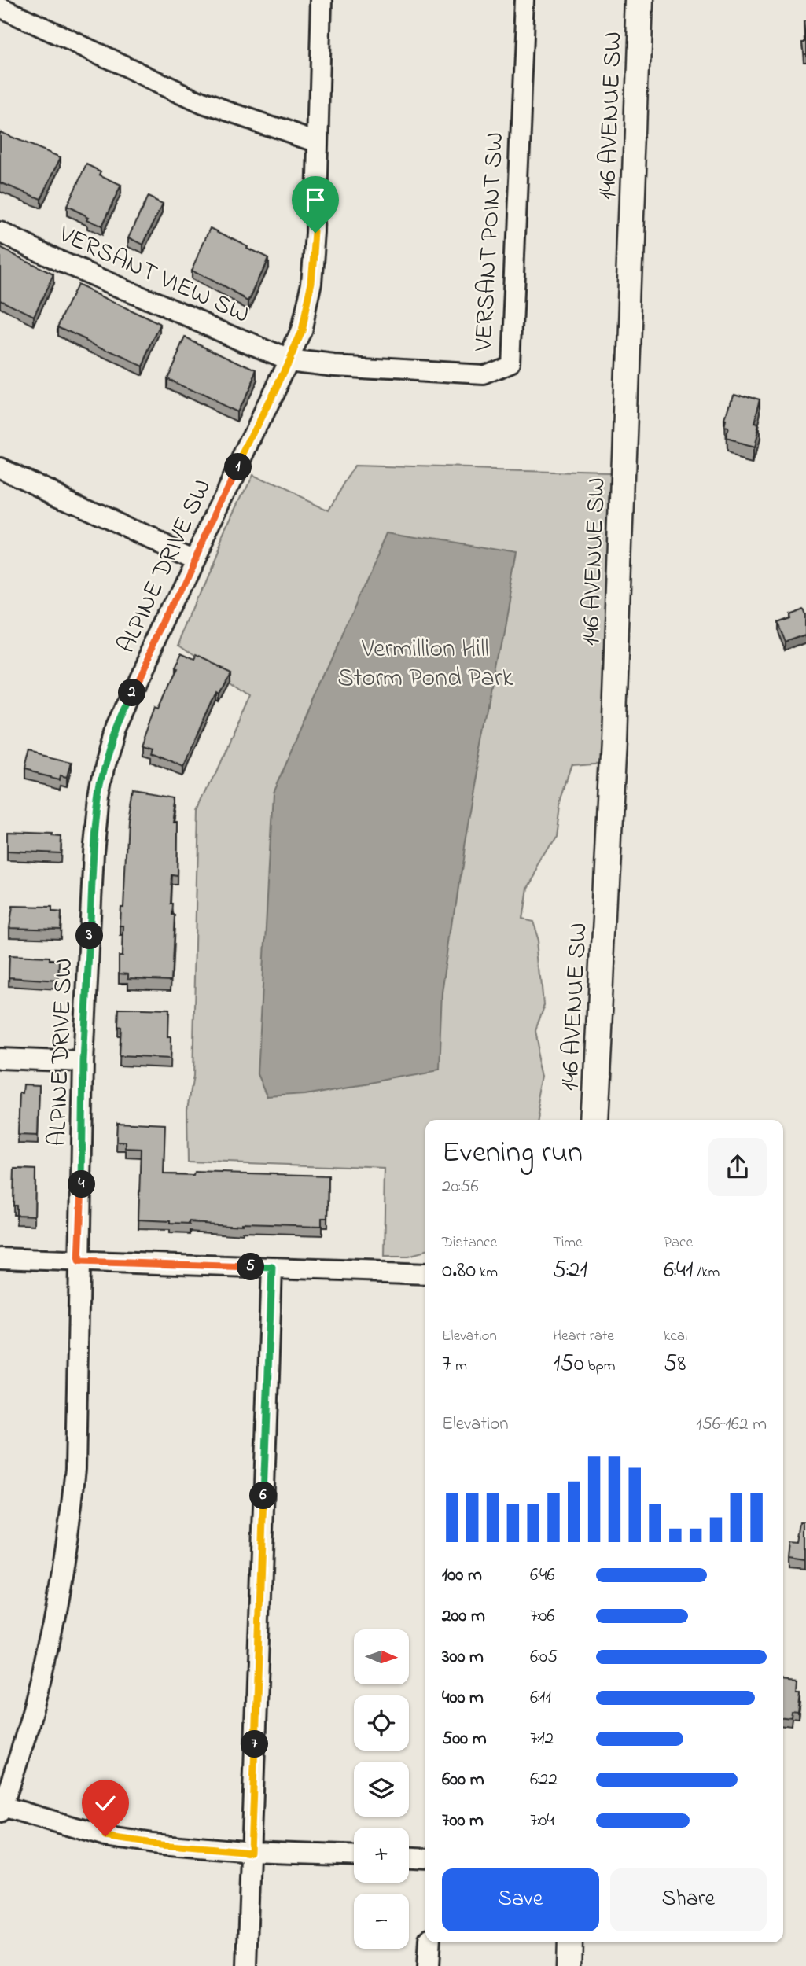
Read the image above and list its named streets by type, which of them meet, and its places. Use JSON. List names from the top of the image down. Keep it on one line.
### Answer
{"streets":{"street":["146 AVENUE SW","VERSANT POINT SW","VERSANT VIEW SW","ALPINE DRIVE SW"]},"crossings":[["VERSANT POINT SW","VERSANT VIEW SW"],["VERSANT POINT SW","ALPINE DRIVE SW"],["VERSANT VIEW SW","ALPINE DRIVE SW"]],"parks":["Vermillion Hill Storm Pond Park"],"north":"right","page":{"pins":["1","2","3","4","5","6","7"],"heading":["Evening run","20:56"],"stats":[["Distance","0.80 km"],["Time","5:21"],["Pace","6:41 /km"],["Elevation","7 m"],["Heart rate","150 bpm"],["kcal","58"]],"chart":["Elevation","156–162 m"],"list":[{"name":"100 m","note":"6:46"},{"name":"200 m","note":"7:06"},{"name":"300 m","note":"6:05"},{"name":"400 m","note":"6:11"},{"name":"500 m","note":"7:12"},{"name":"600 m","note":"6:22"},{"name":"700 m","note":"7:04"}],"map_buttons":["+","−"],"buttons":["Save","Share"]}}
